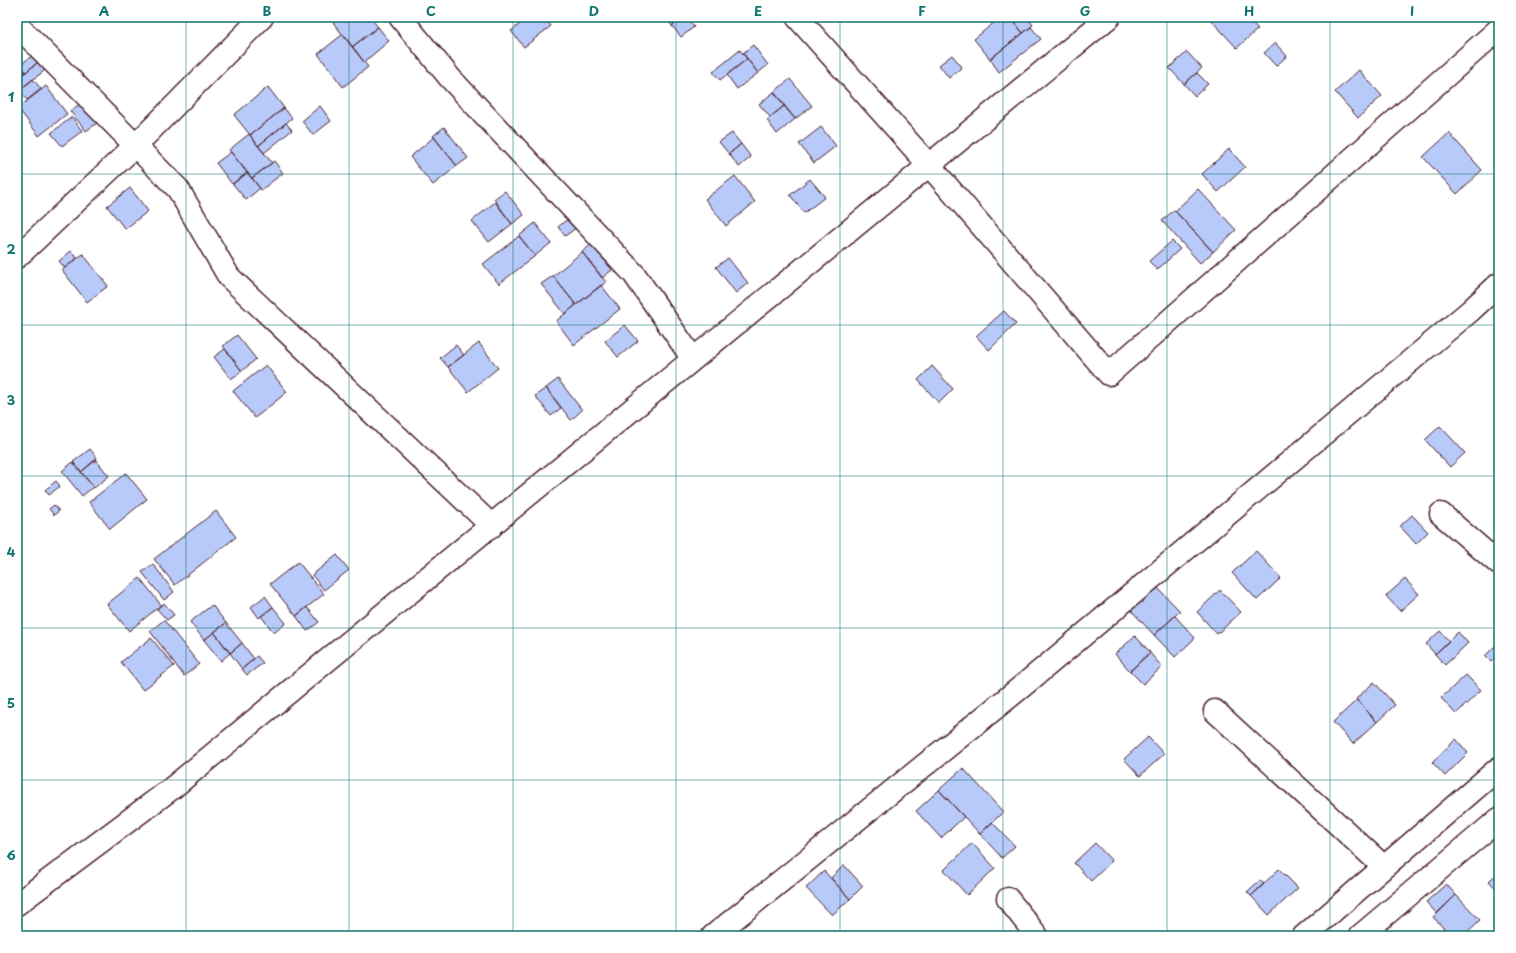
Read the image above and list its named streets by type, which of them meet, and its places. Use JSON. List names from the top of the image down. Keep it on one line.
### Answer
{"grid":{"columns":["A","B","C","D","E","F","G","H","I"],"rows":["1","2","3","4","5","6"]}}
